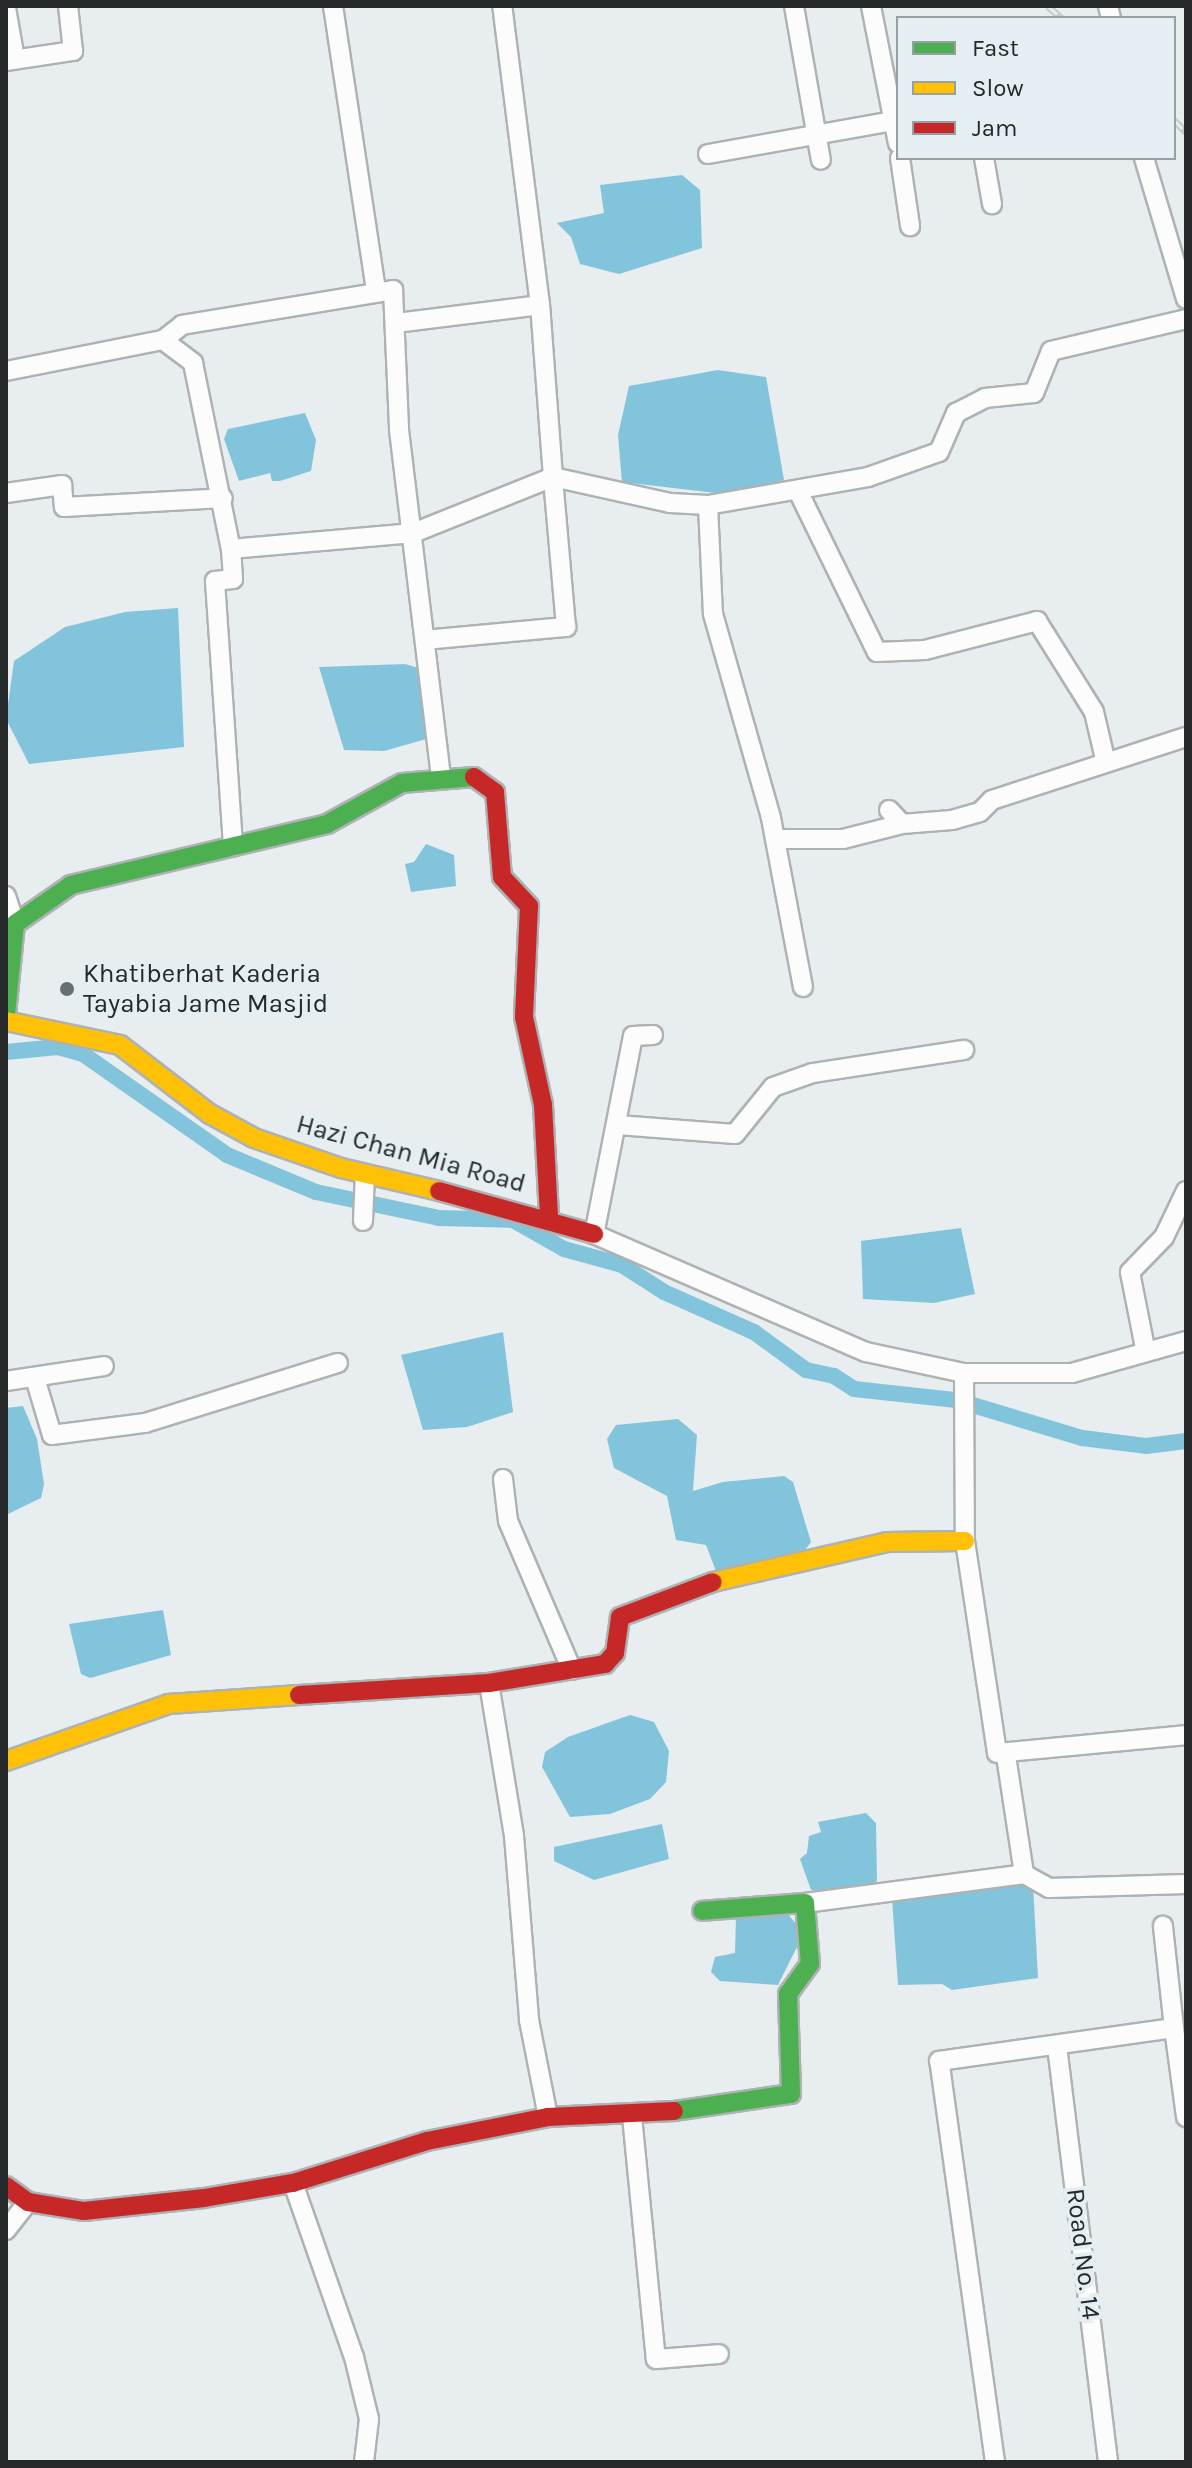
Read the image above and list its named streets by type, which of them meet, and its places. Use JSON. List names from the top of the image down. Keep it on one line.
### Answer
{"streets":{"street":["Hazi Chan Mia Road","Road No. 14"]},"places":["Khatiberhat Kaderia Tayabia Jame Masjid"],"legend":["Fast","Slow","Jam"]}
